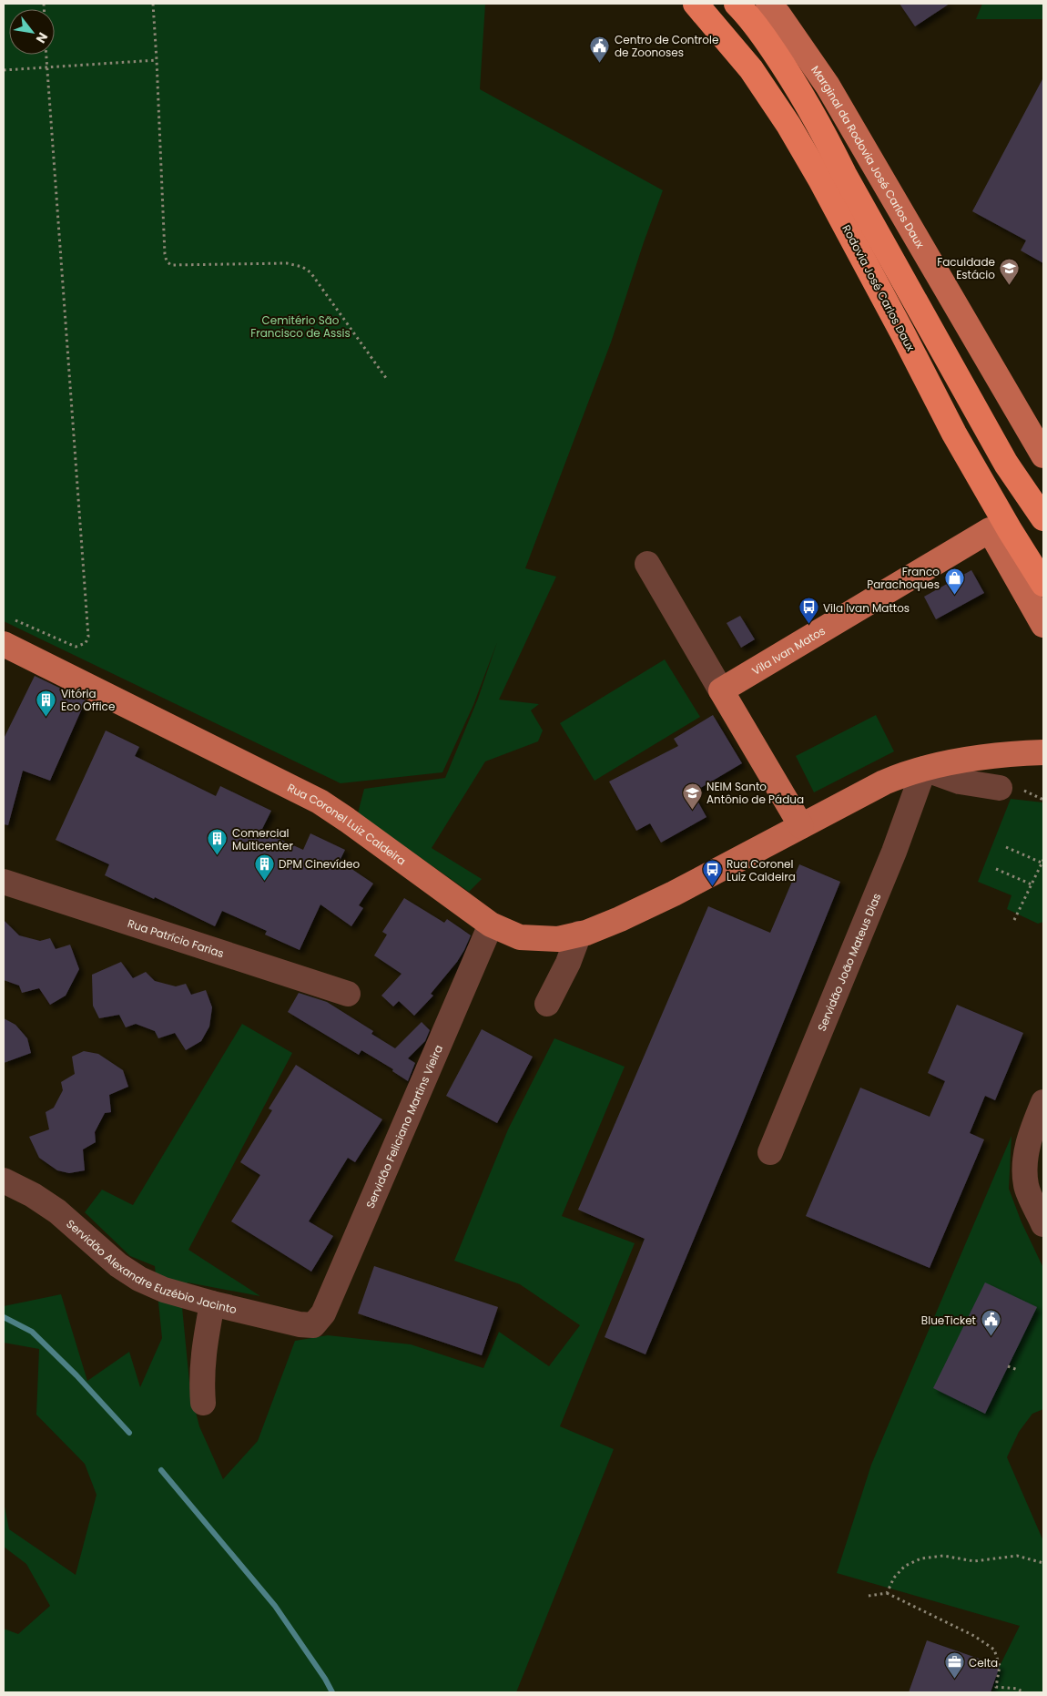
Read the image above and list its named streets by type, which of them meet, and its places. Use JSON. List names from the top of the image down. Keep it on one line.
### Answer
{"streets":{"highway":["Rodovia José Carlos Daux"],"main road":["Marginal da Rodovia José Carlos Daux","Vila Ivan Matos","Rua Coronel Luiz Caldeira"],"street":["Rua Patrício Farias","Servidão João Mateus Dias","Servidão Feliciano Martins Vieira","Servidão Alexandre Euzébio Jacinto"]},"crossings":[["Rua Coronel Luiz Caldeira","Servidão João Mateus Dias"],["Rua Coronel Luiz Caldeira","Servidão Feliciano Martins Vieira"],["Servidão Feliciano Martins Vieira","Servidão Alexandre Euzébio Jacinto"]],"parks":["Cemitério São Francisco de Assis"],"places":{"public building":["Centro de Controle de Zoonoses","BlueTicket"],"school or university":["Faculdade Estácio","NEIM Santo Antônio de Pádua"],"shop":["Franco Parachoques"],"bus stop":["Vila Ivan Mattos","Rua Coronel Luiz Caldeira"],"building":["Vitória Eco Office","Comercial Multicenter","DPM Cinevídeo"],"office":["Celta"]},"north":"bottom right"}
